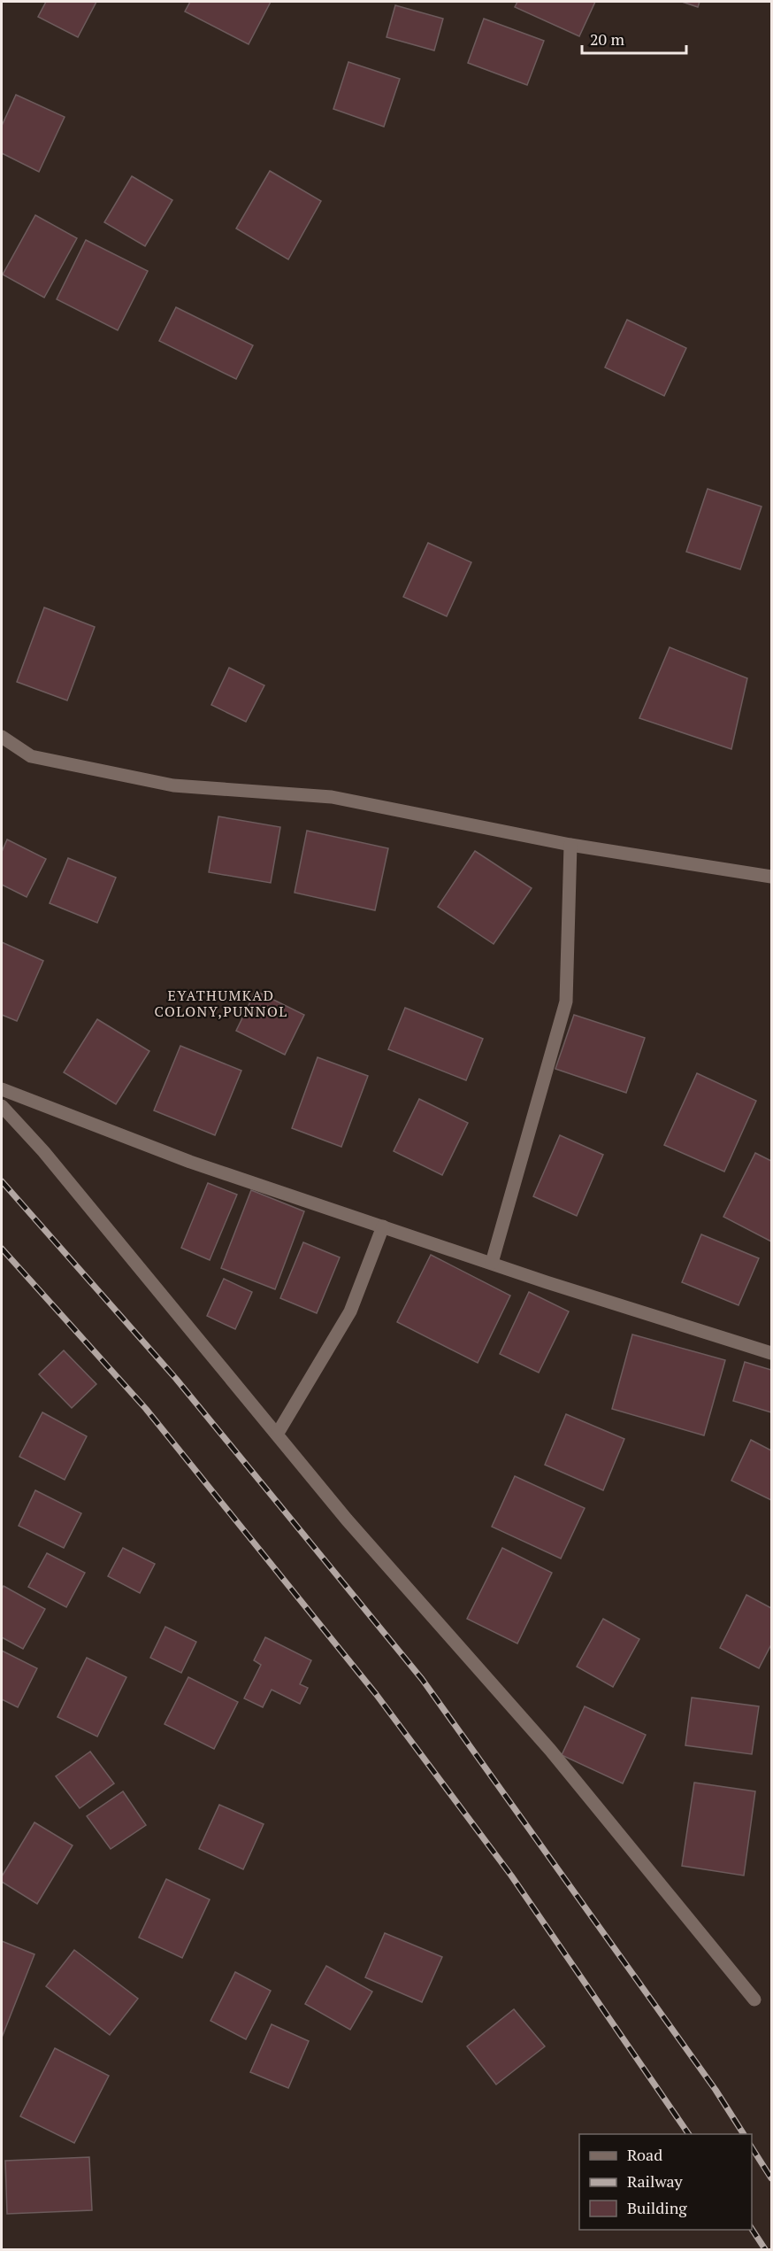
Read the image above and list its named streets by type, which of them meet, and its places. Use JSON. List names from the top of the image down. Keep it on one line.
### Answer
{"districts":["EYATHUMKAD COLONY,PUNNOL"],"legend":["Road","Railway","Building"],"scale_bar":"20 m"}
